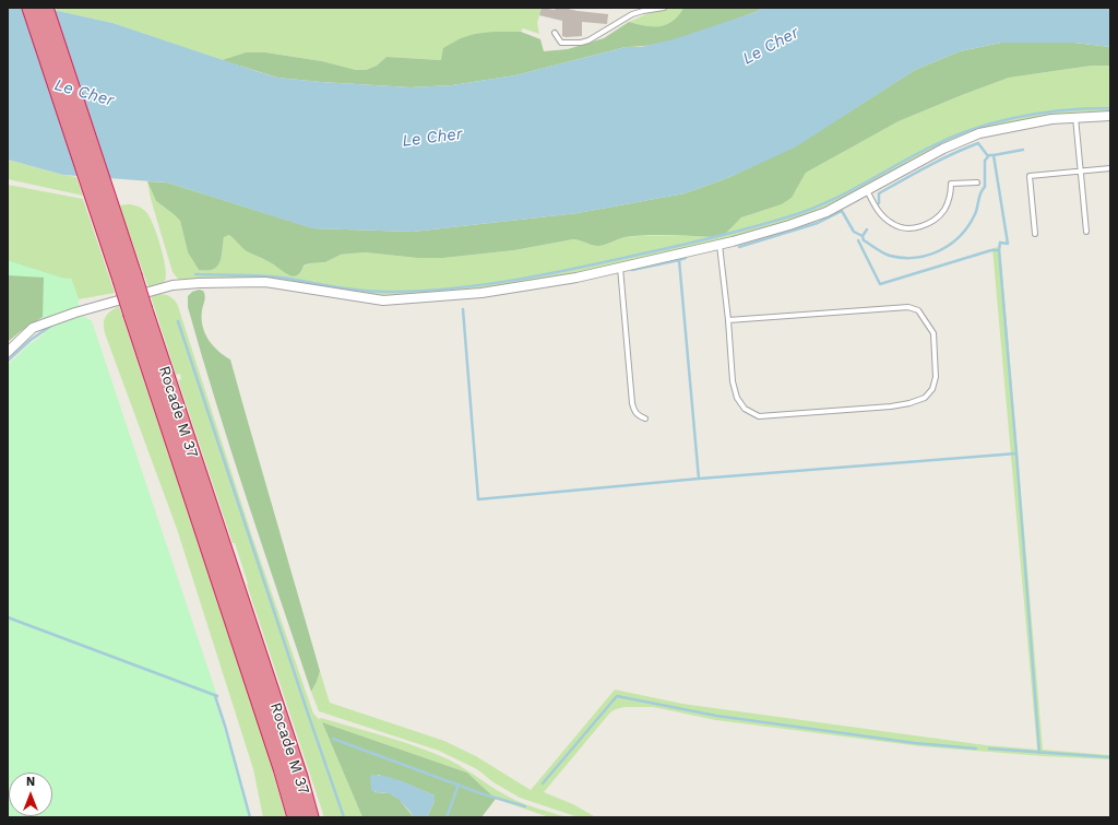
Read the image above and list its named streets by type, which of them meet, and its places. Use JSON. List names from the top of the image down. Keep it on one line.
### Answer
{"streets":{"highway":["Rocade M 37"]},"water":["Le Cher"],"north":"top"}
